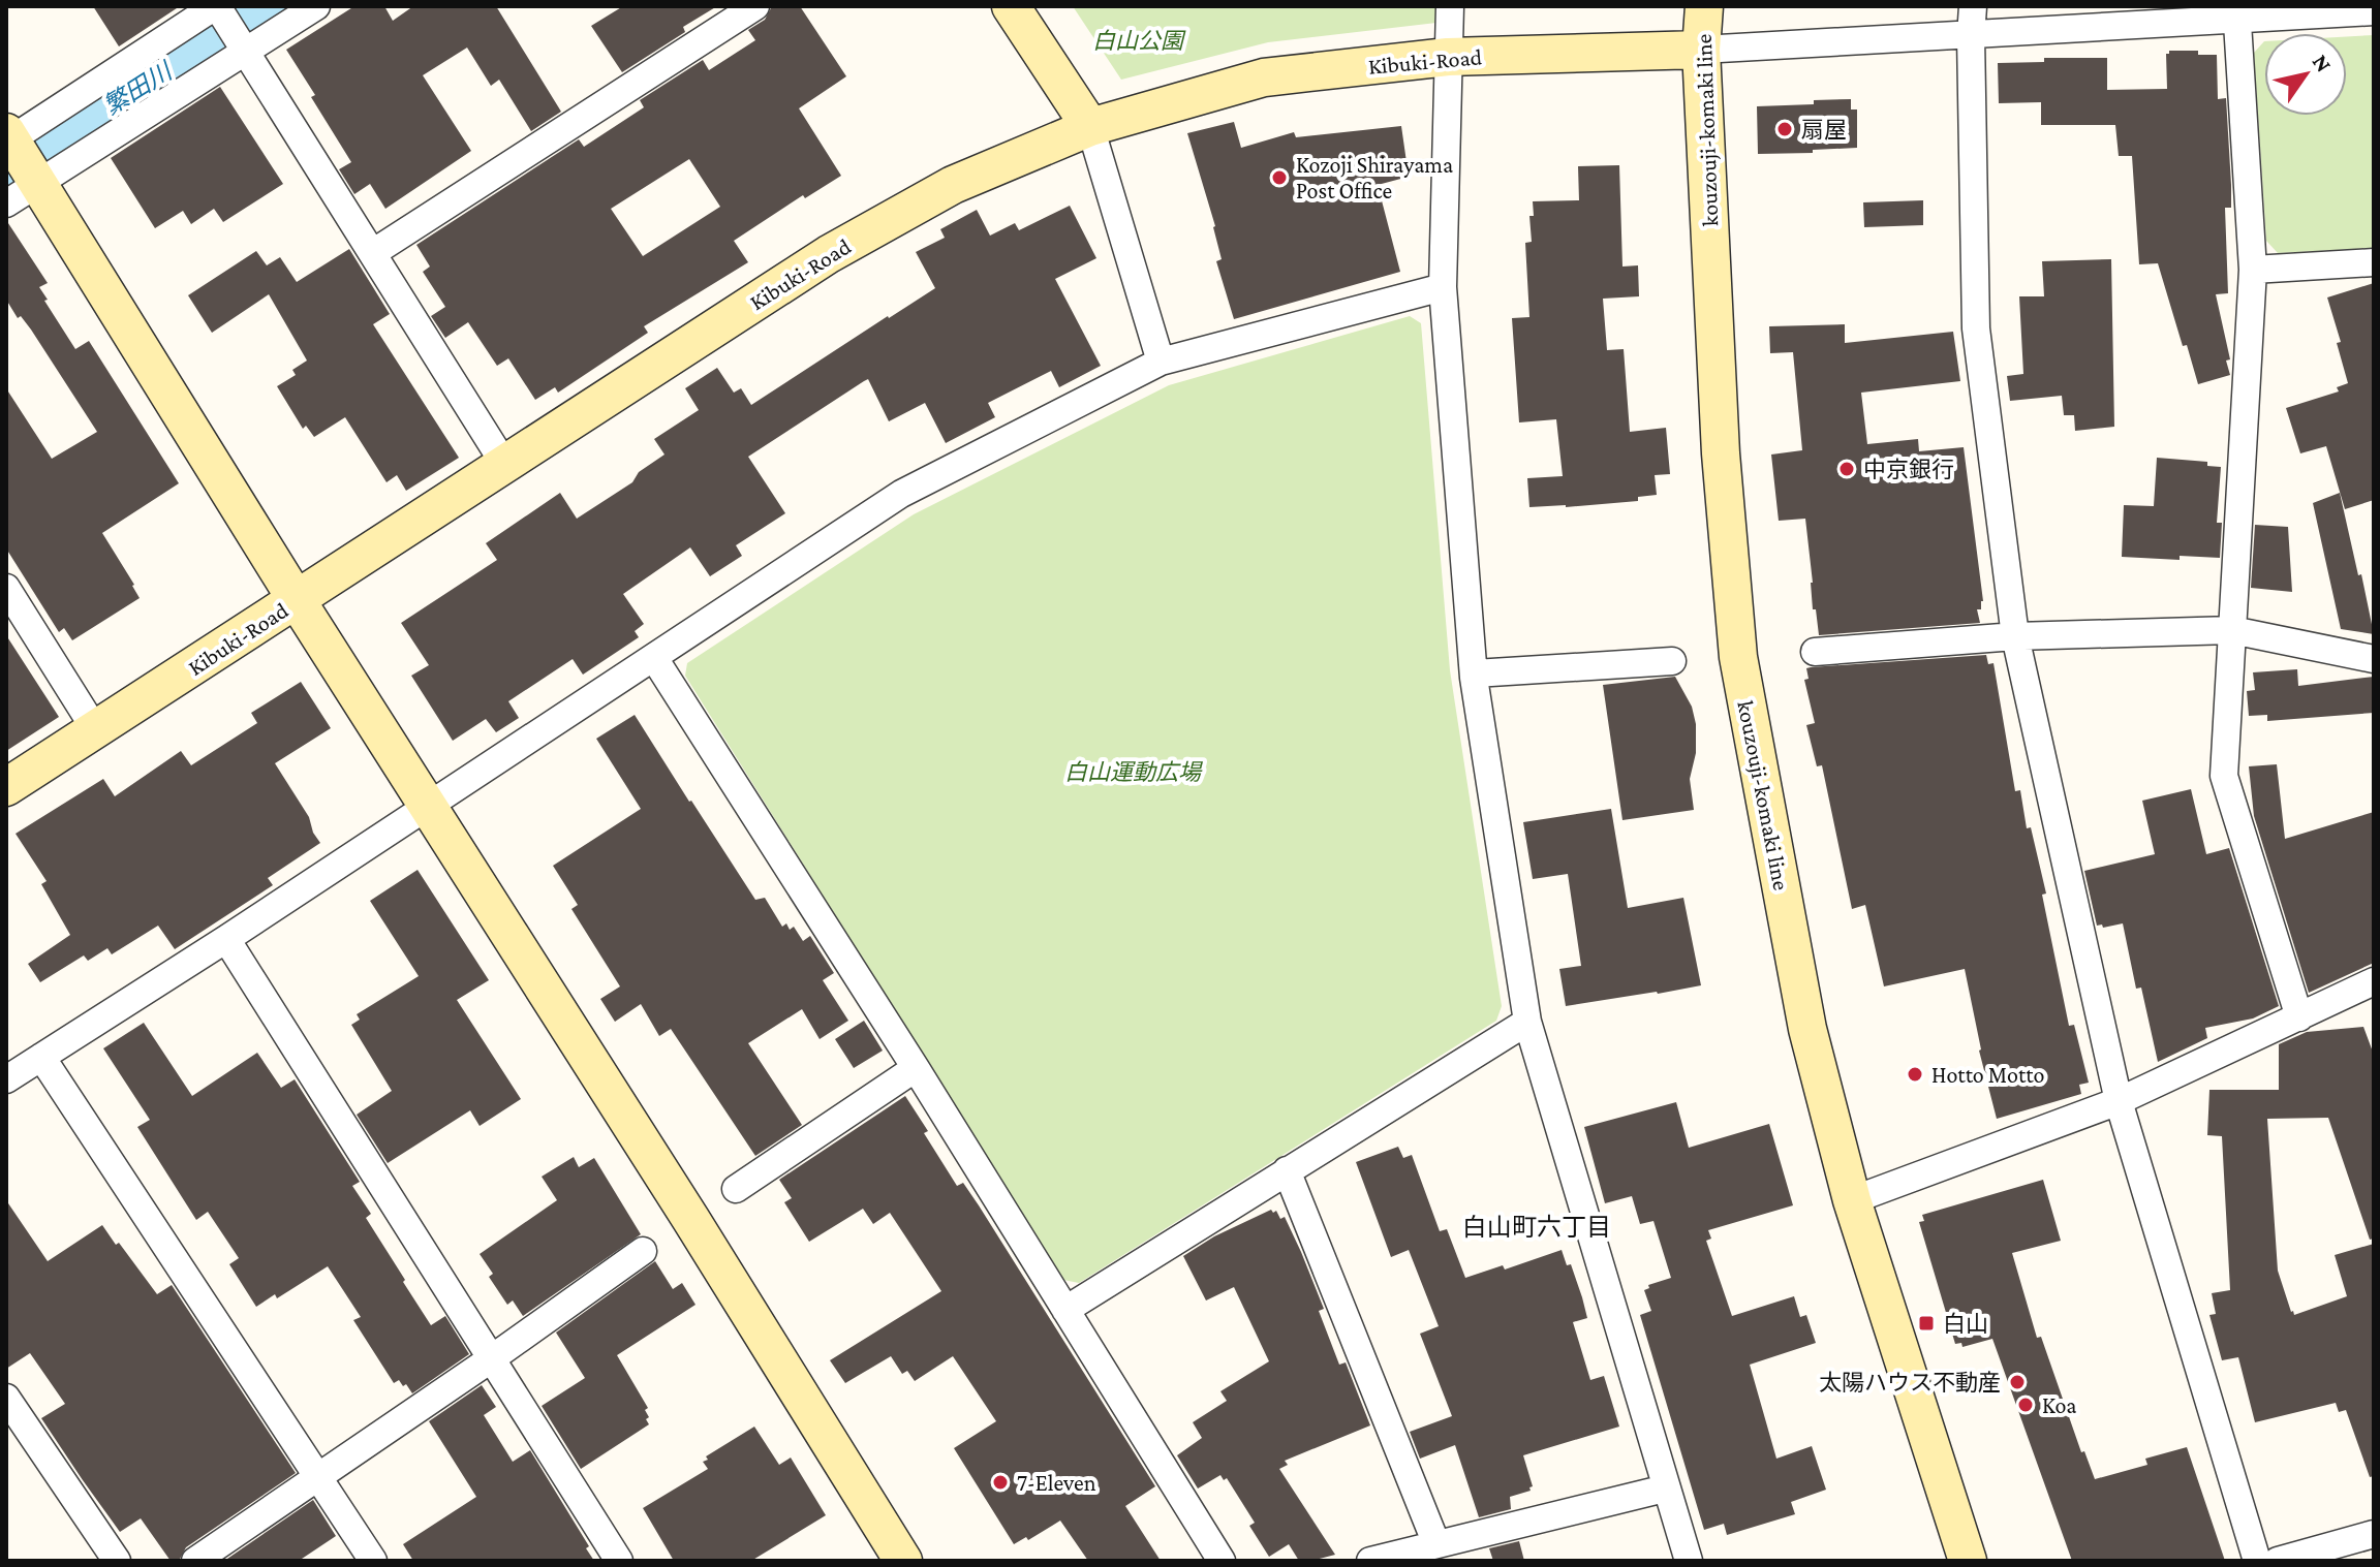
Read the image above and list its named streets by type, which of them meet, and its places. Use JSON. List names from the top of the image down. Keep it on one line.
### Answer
{"streets":{"street":["Kibuki-Road","kouzouji-komaki line"]},"crossings":[["Kibuki-Road","kouzouji-komaki line"]],"districts":["白山町六丁目"],"water":["繁田川"],"parks":["白山公園","白山運動広場"],"places":{"other":["扇屋","Kozoji Shirayama Post Office","中京銀行","Hotto Motto","太陽ハウス不動産","Koa","7-Eleven"],"transit":["白山"]},"north":"top right"}
